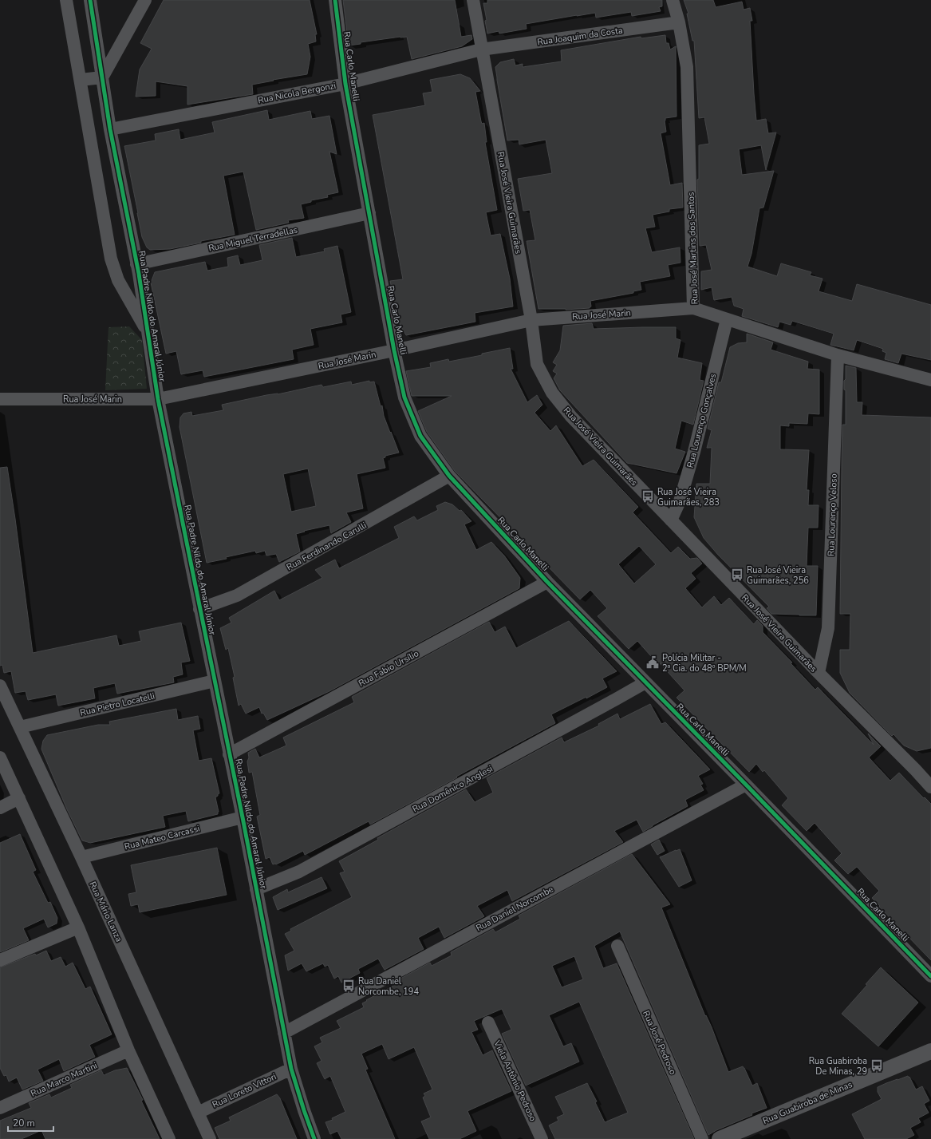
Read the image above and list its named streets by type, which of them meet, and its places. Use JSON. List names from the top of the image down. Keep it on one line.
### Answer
{"streets":{"street":["Rua Joaquim da Costa","Rua Carlo Manelli","Rua Nicola Bergonzi","Rua José Vieira Guimarães","Rua Miguel Terradellas","Rua José Martins dos Santos","Rua José Marin","Rua Padre Nildo do Amaral Júnior","Rua Lourenço Gonçalves","Rua Lourenço Veloso","Rua Ferdinando Carulli","Rua Fabio Ursílio","Rua Pietro Locatelli","Rua Domênico Anglesi","Rua Mateo Carcassi","Rua Daniel Norcombe","Rua Mário Lanza","Rua José Pedroso","Rua Marco Martini","Viela Antônio Pedroso","Rua Loreto Vittori","Rua Guabiroba de Minas"]},"crossings":[["Rua Joaquim da Costa","Rua Nicola Bergonzi"],["Rua Joaquim da Costa","Rua José Vieira Guimarães"],["Rua Joaquim da Costa","Rua José Martins dos Santos"],["Rua Carlo Manelli","Rua Nicola Bergonzi"],["Rua Carlo Manelli","Rua Miguel Terradellas"],["Rua Carlo Manelli","Rua José Marin"],["Rua Carlo Manelli","Rua Ferdinando Carulli"],["Rua Carlo Manelli","Rua Fabio Ursílio"],["Rua Carlo Manelli","Rua Domênico Anglesi"],["Rua Carlo Manelli","Rua Daniel Norcombe"],["Rua Nicola Bergonzi","Rua José Vieira Guimarães"],["Rua Nicola Bergonzi","Rua Padre Nildo do Amaral Júnior"],["Rua José Vieira Guimarães","Rua José Marin"],["Rua José Vieira Guimarães","Rua Lourenço Gonçalves"],["Rua José Vieira Guimarães","Rua Lourenço Veloso"],["Rua Miguel Terradellas","Rua Padre Nildo do Amaral Júnior"],["Rua José Martins dos Santos","Rua José Marin"],["Rua José Martins dos Santos","Rua Lourenço Gonçalves"],["Rua José Martins dos Santos","Rua Lourenço Veloso"],["Rua José Marin","Rua Padre Nildo do Amaral Júnior"],["Rua Padre Nildo do Amaral Júnior","Rua Ferdinando Carulli"],["Rua Padre Nildo do Amaral Júnior","Rua Fabio Ursílio"],["Rua Padre Nildo do Amaral Júnior","Rua Pietro Locatelli"],["Rua Padre Nildo do Amaral Júnior","Rua Domênico Anglesi"],["Rua Padre Nildo do Amaral Júnior","Rua Mateo Carcassi"],["Rua Padre Nildo do Amaral Júnior","Rua Daniel Norcombe"],["Rua Padre Nildo do Amaral Júnior","Rua Loreto Vittori"],["Rua Pietro Locatelli","Rua Mário Lanza"],["Rua Mateo Carcassi","Rua Mário Lanza"],["Rua Mário Lanza","Rua Loreto Vittori"]],"places":{"bus stop":["Rua José Vieira Guimarães, 283","Rua José Vieira Guimarães, 256","Rua Daniel Norcombe, 194","Rua Guabiroba De Minas, 29"],"public building":["Polícia Militar - 2ª Cia. do 48º BPM/M"]},"scale_bar":"20 m"}
